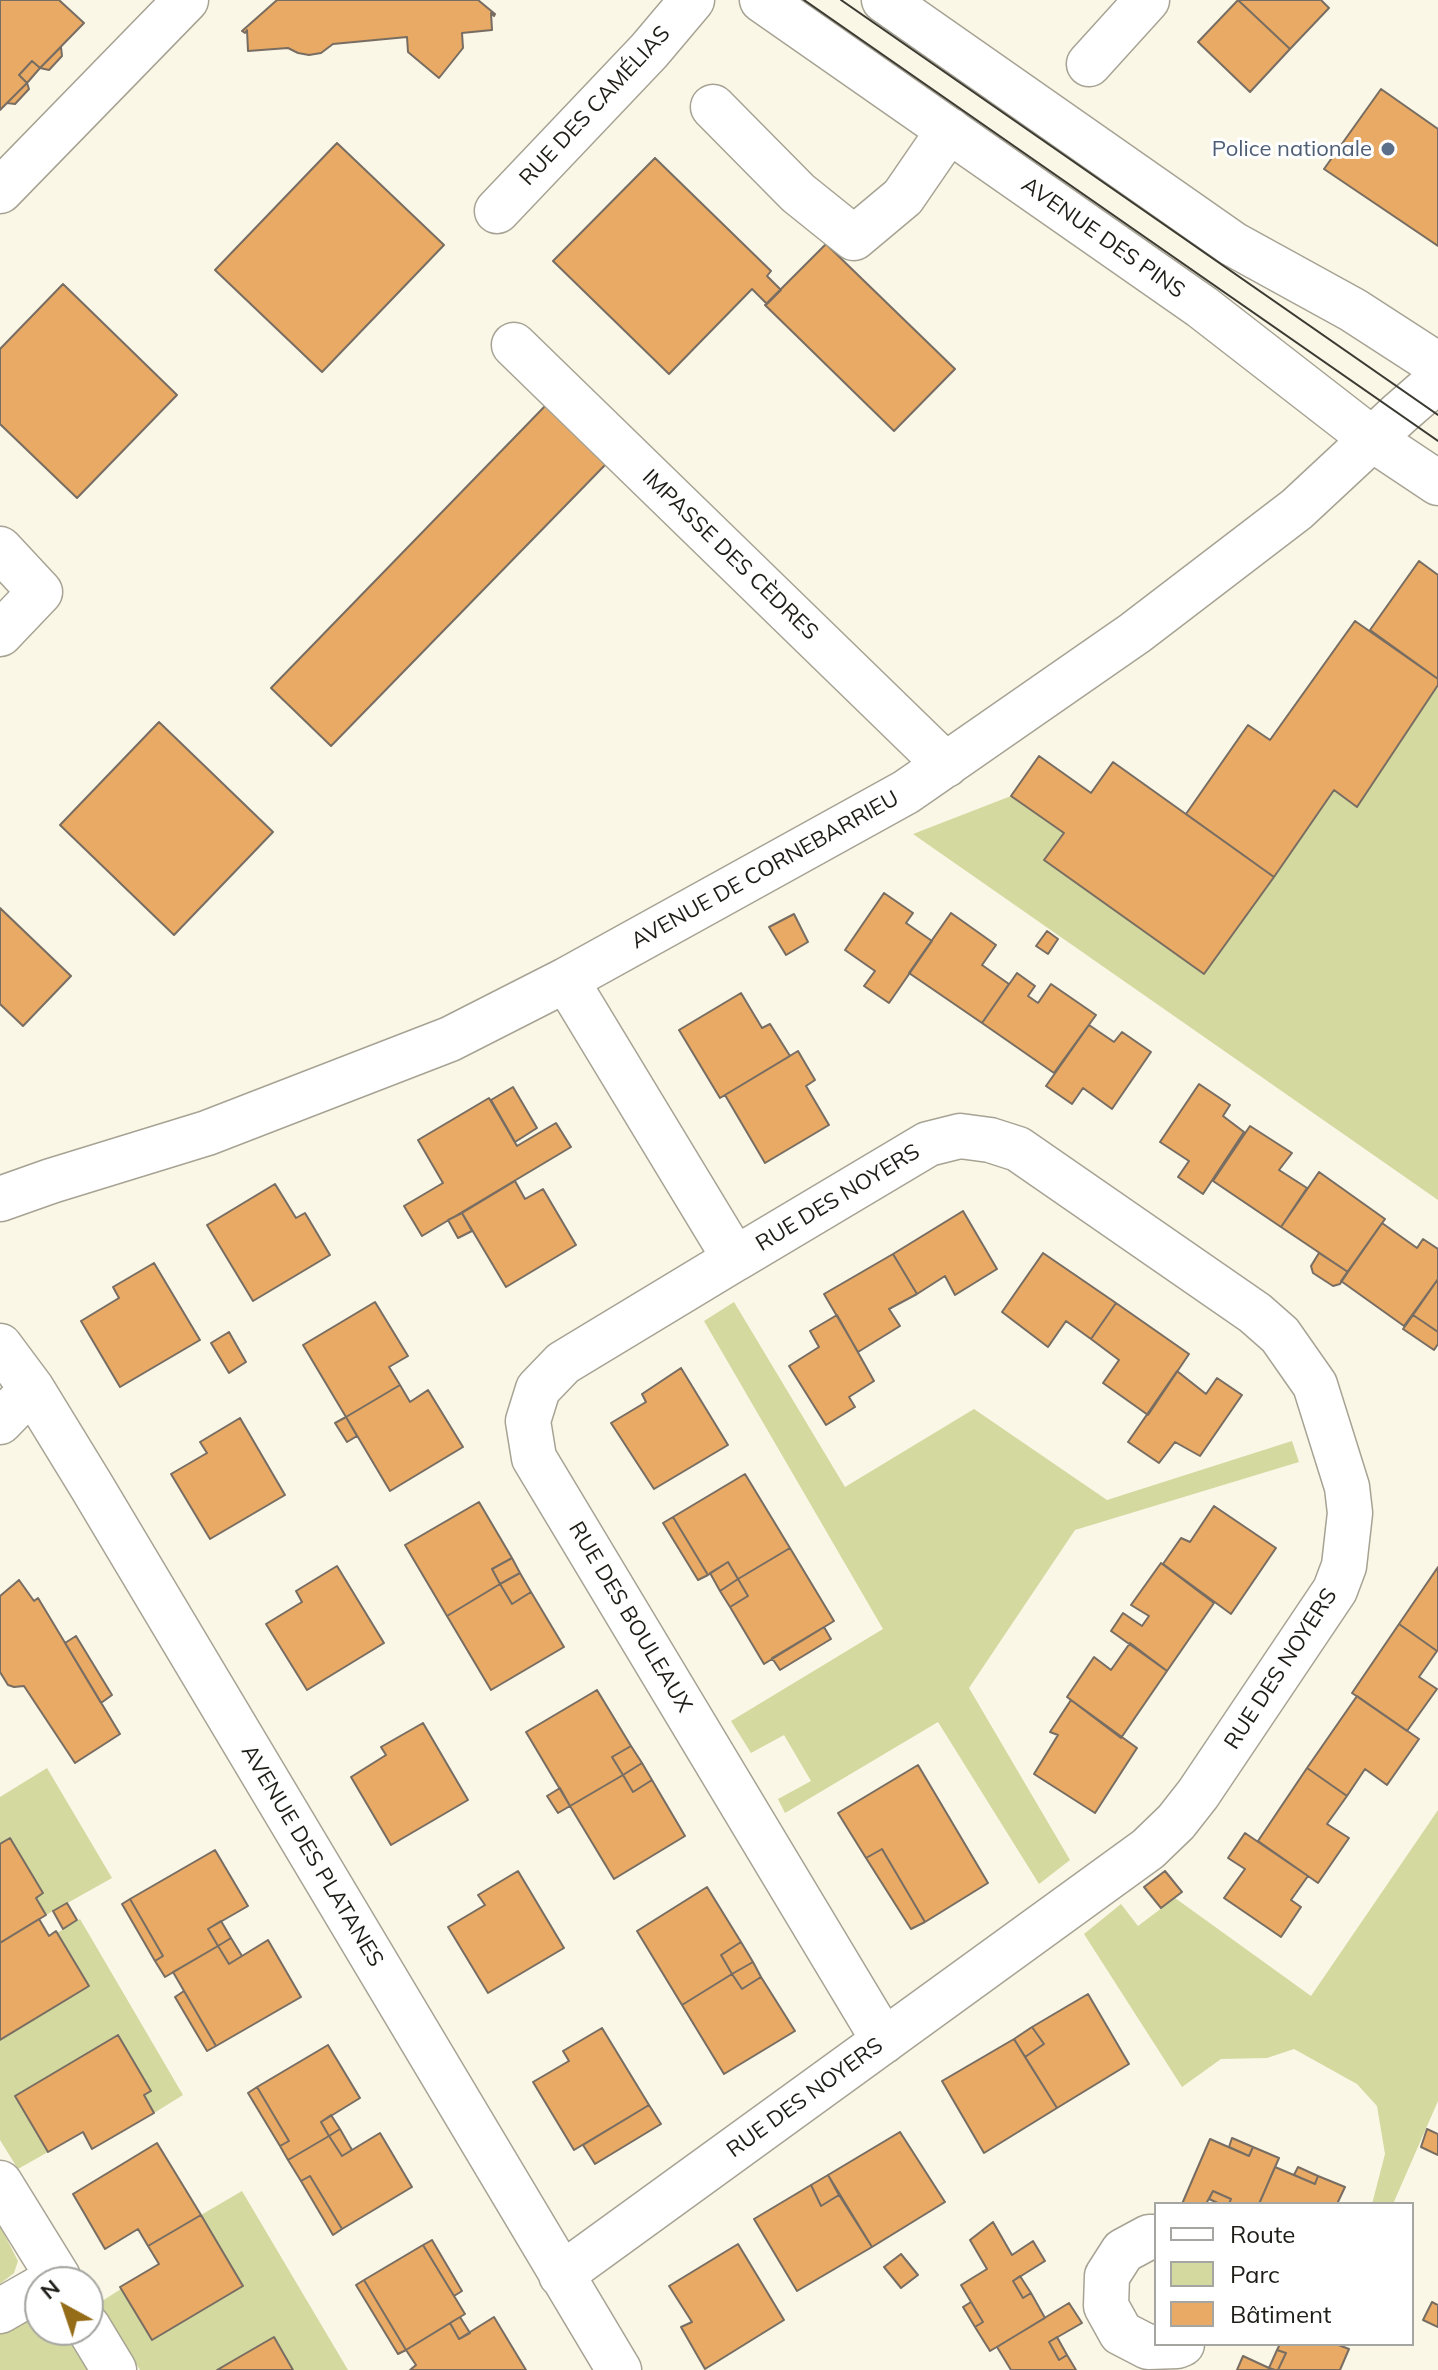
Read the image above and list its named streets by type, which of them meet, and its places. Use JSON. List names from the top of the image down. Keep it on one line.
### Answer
{"streets":{"street":["RUE DES CAMÉLIAS","AVENUE DES PINS","IMPASSE DES CÈDRES","AVENUE DE CORNEBARRIEU","RUE DES NOYERS","RUE DES BOULEAUX","AVENUE DES PLATANES"]},"crossings":[["AVENUE DES PINS","AVENUE DE CORNEBARRIEU"],["IMPASSE DES CÈDRES","AVENUE DE CORNEBARRIEU"],["AVENUE DE CORNEBARRIEU","RUE DES NOYERS"],["RUE DES NOYERS","RUE DES BOULEAUX"],["RUE DES NOYERS","AVENUE DES PLATANES"]],"places":["Police nationale"],"legend":["Route","Parc","Bâtiment"],"north":"top left"}
